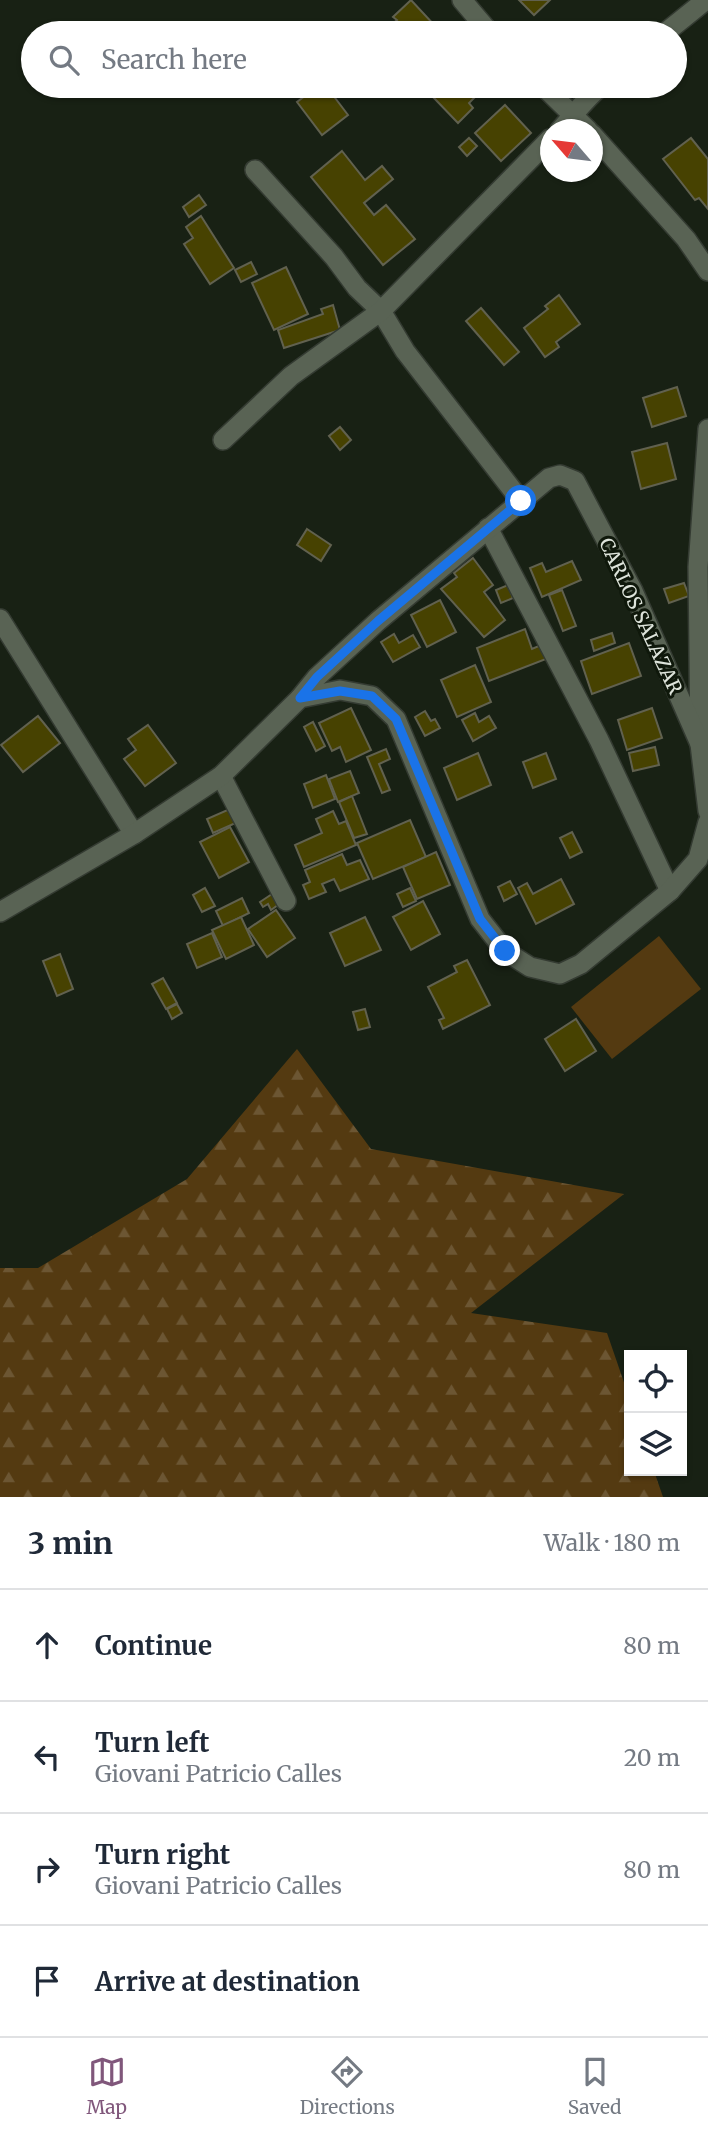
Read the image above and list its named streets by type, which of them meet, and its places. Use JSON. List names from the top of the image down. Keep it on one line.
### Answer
{"streets":{"street":["CARLOS SALAZAR"]},"north":"top left","page":{"search":"Search here","heading":["3 min","Walk · 180 m"],"list":[["Continue","80 m"],["Turn left","Giovani Patricio Calles","20 m"],["Turn right","Giovani Patricio Calles","80 m"],"Arrive at destination"],"nav":["Map","Directions","Saved"]}}
